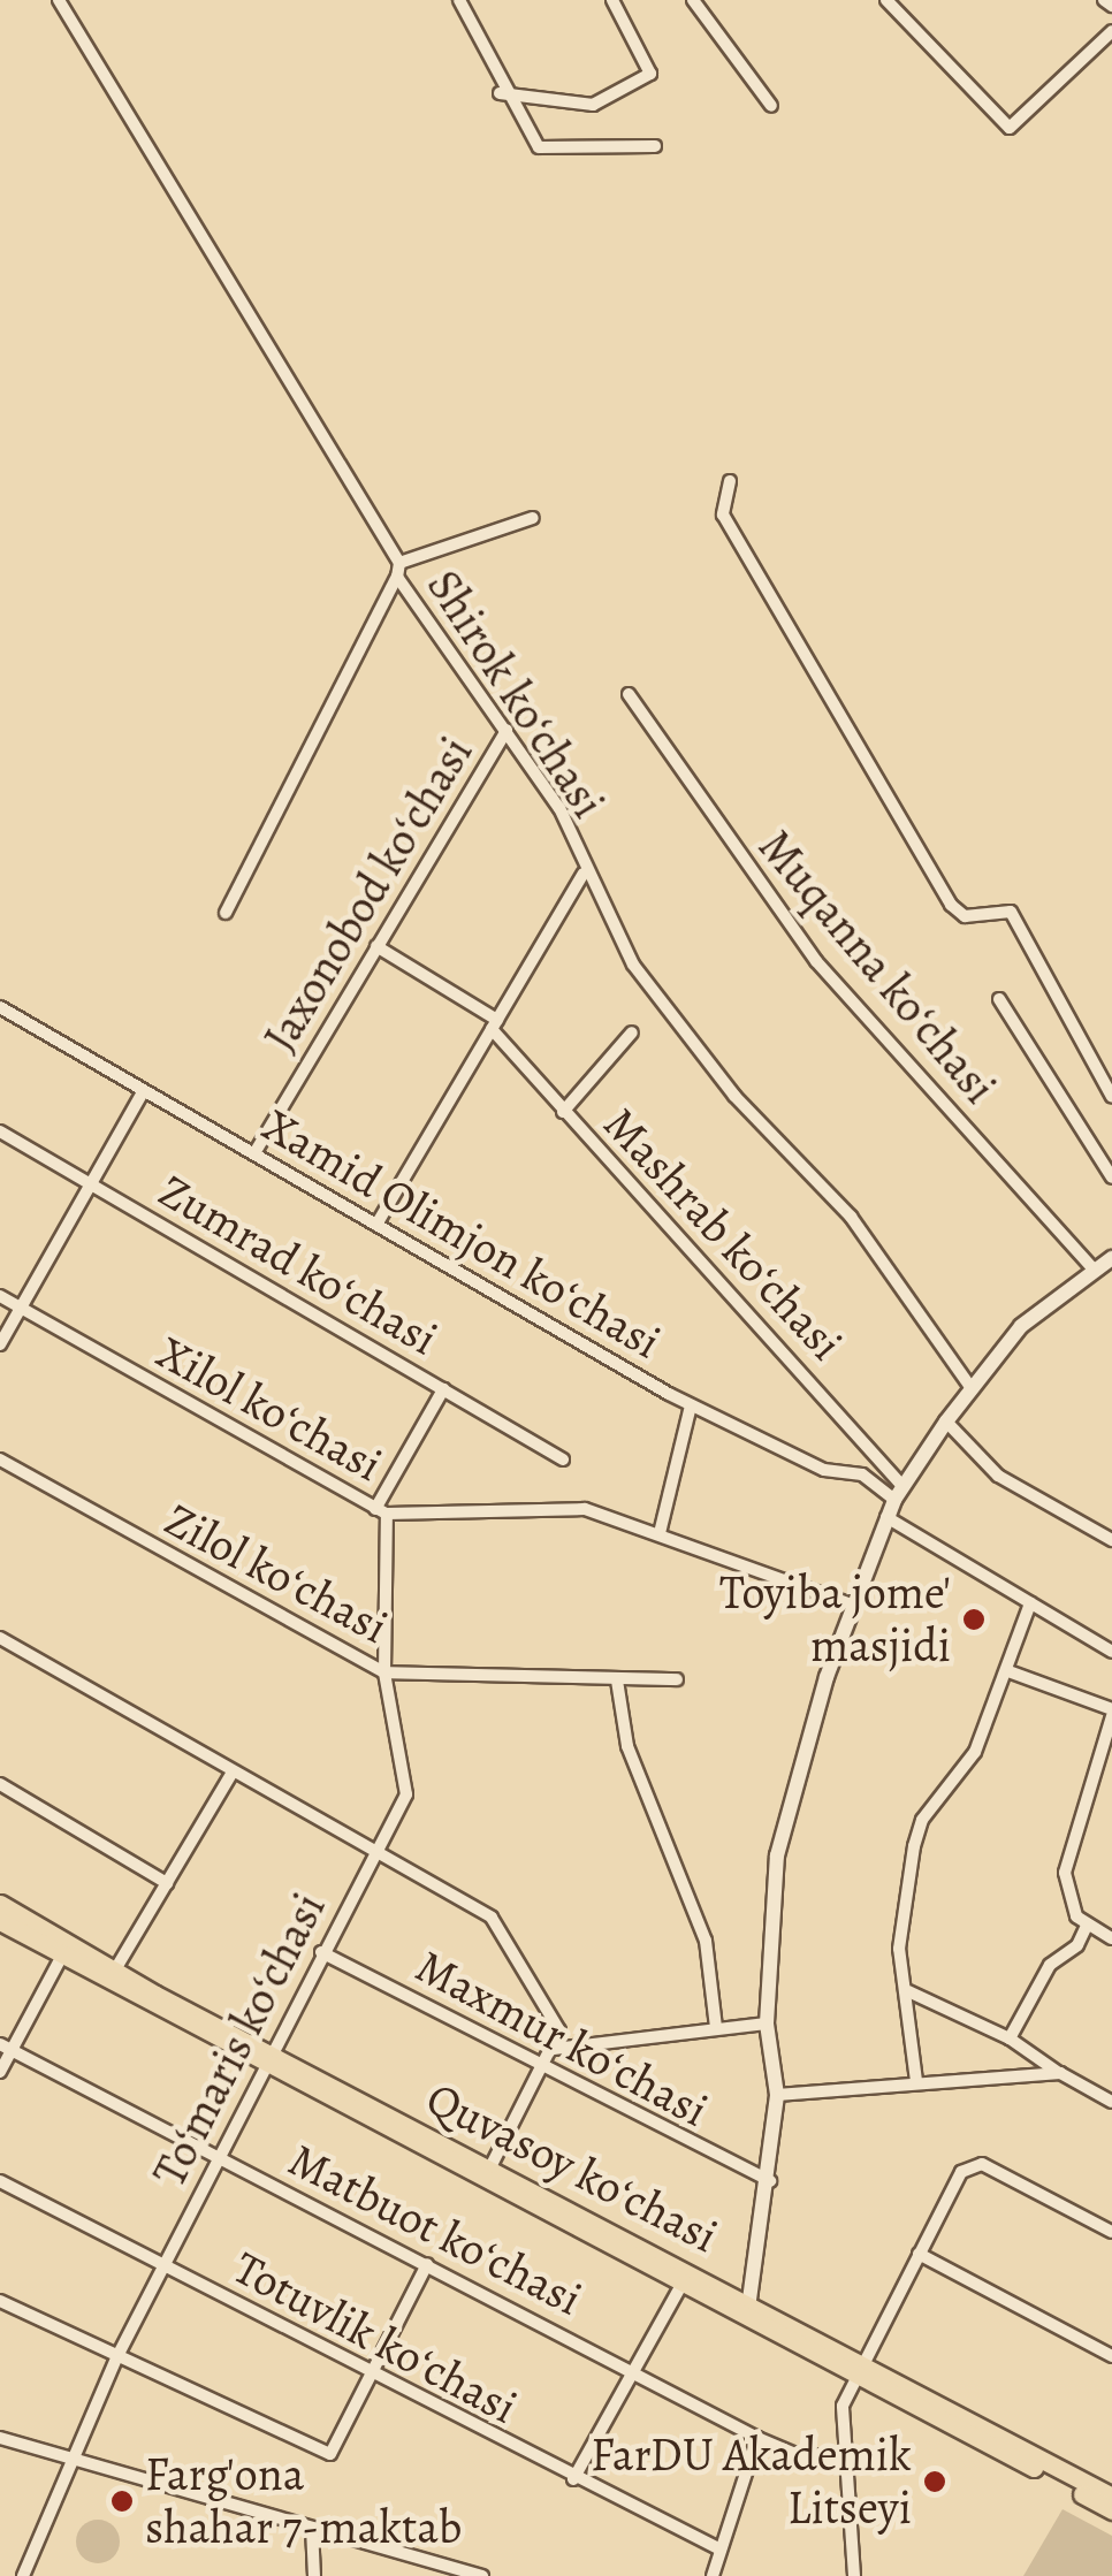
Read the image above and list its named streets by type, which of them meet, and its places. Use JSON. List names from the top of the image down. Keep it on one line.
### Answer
{"streets":{"main road":["Quvasoy koʻchasi"],"street":["Shirok koʻchasi","Jaxonobod koʻchasi","Muqanna koʻchasi","Xamid Olimjon koʻchasi","Mashrab koʻchasi","Zumrad koʻchasi","Xilol koʻchasi","Zilol koʻchasi","Maxmur koʻchasi","Toʻmaris koʻchasi","Matbuot koʻchasi","Totuvlik koʻchasi"]},"crossings":[["Shirok koʻchasi","Jaxonobod koʻchasi"],["Jaxonobod koʻchasi","Xamid Olimjon koʻchasi"],["Jaxonobod koʻchasi","Mashrab koʻchasi"],["Xamid Olimjon koʻchasi","Mashrab koʻchasi"],["Xilol koʻchasi","Toʻmaris koʻchasi"],["Zilol koʻchasi","Toʻmaris koʻchasi"],["Maxmur koʻchasi","Toʻmaris koʻchasi"],["Toʻmaris koʻchasi","Quvasoy koʻchasi"],["Toʻmaris koʻchasi","Matbuot koʻchasi"],["Toʻmaris koʻchasi","Totuvlik koʻchasi"]],"places":["Toyiba jome' masjidi","FarDU Akademik Litseyi","Farg'ona shahar 7-maktab"]}
